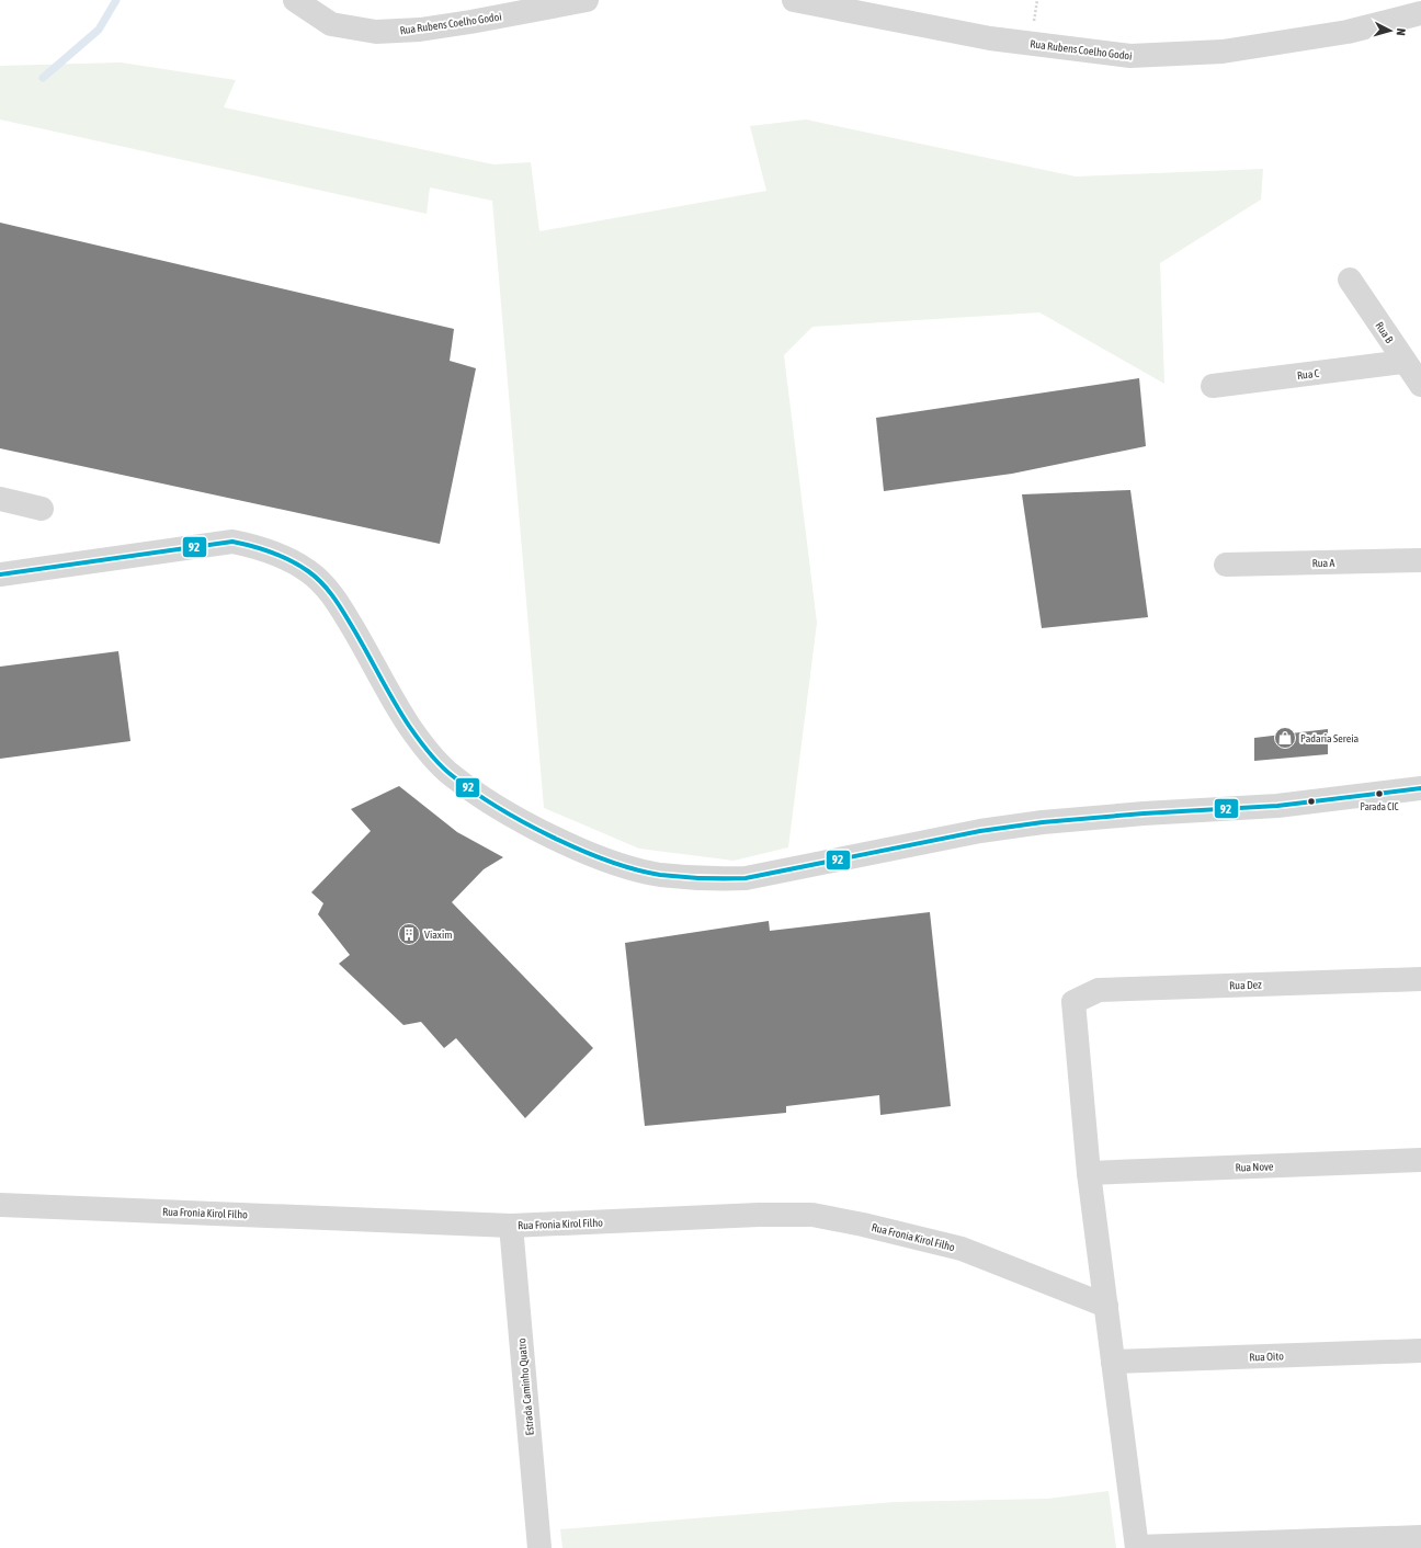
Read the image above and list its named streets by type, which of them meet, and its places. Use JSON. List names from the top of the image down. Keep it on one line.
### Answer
{"streets":{"street":["Rua Rubens Coelho Godoi","Rua B","Rua C","Rua A","Rua Dez","Rua Nove","Rua Fronia Kirol Filho","Rua Oito","Estrada Caminho Quatro"]},"crossings":[["Rua B","Rua C"],["Rua Dez","Rua Nove"],["Rua Fronia Kirol Filho","Estrada Caminho Quatro"]],"places":{"shop":["Padaria Sereia"],"other":["Parada CIC"],"building":["Viaxim"]},"lines":["transit line 92"],"north":"right"}
